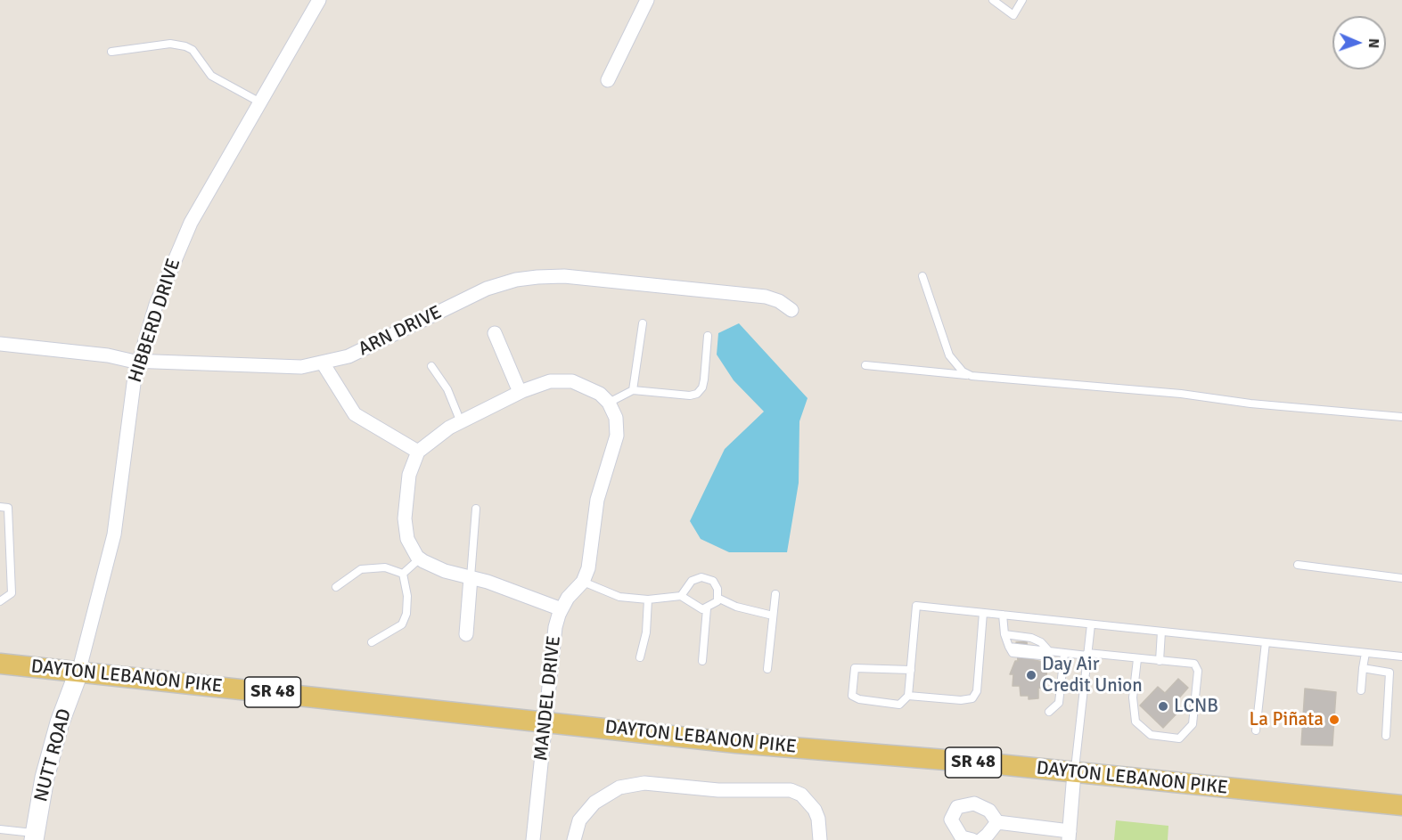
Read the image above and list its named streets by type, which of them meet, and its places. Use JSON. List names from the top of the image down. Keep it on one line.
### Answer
{"streets":{"main road":["DAYTON LEBANON PIKE","SR 48"],"street":["HIBBERD DRIVE","ARN DRIVE","MANDEL DRIVE","NUTT ROAD"]},"crossings":[["HIBBERD DRIVE","ARN DRIVE"],["HIBBERD DRIVE","DAYTON LEBANON PIKE"],["HIBBERD DRIVE","NUTT ROAD"],["DAYTON LEBANON PIKE","MANDEL DRIVE"],["DAYTON LEBANON PIKE","NUTT ROAD"]],"places":["Day Air Credit Union","LCNB","La Piñata"],"north":"right"}
